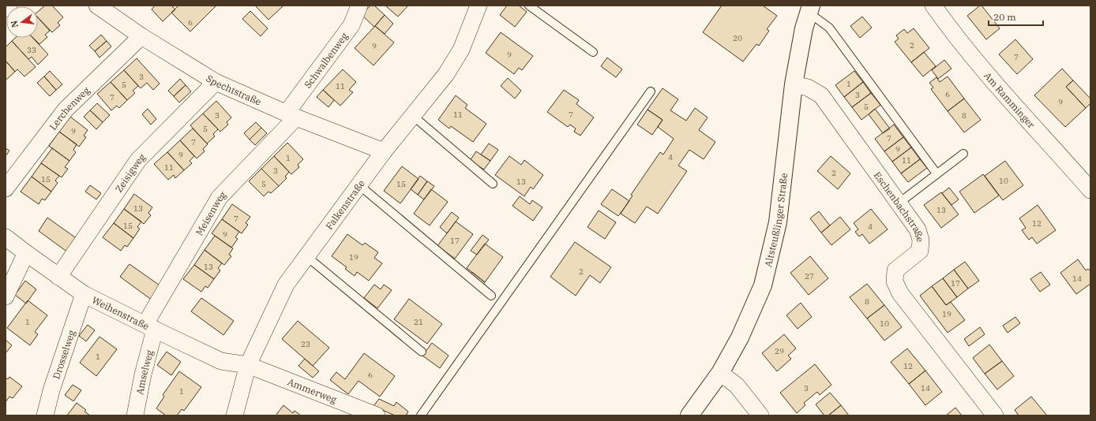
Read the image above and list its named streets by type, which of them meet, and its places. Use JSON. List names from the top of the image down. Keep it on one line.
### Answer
{"streets":{"street":["Schwalbenweg","Spechtstraße","Am Ramminger","Lerchenweg","Zeisigweg","Falkenstraße","Eschenbachstraße","Meisenweg","Altsteußlinger Straße","Weihenstraße","Drosselweg","Amselweg","Ammerweg"]},"crossings":[["Schwalbenweg","Spechtstraße"],["Schwalbenweg","Meisenweg"],["Spechtstraße","Lerchenweg"],["Spechtstraße","Zeisigweg"],["Spechtstraße","Falkenstraße"],["Spechtstraße","Meisenweg"],["Zeisigweg","Weihenstraße"],["Falkenstraße","Weihenstraße"],["Falkenstraße","Ammerweg"],["Eschenbachstraße","Altsteußlinger Straße"],["Meisenweg","Weihenstraße"],["Meisenweg","Amselweg"],["Weihenstraße","Drosselweg"],["Weihenstraße","Amselweg"],["Weihenstraße","Ammerweg"]],"house_numbers":["6","20","2","9","33","9","7","3","1","5","11","6","3","7","9","5","11","7","3","8","5","9","7","7","9","9","4","1","11","11","3","2","15","10","13","5","15","13","13","7","12","15","4","9","17","19","13","2","27","14","17","8","19","1","21","10","23","29","1","12","6","3","14","1"],"scale_bar":"20 m","north":"left"}
